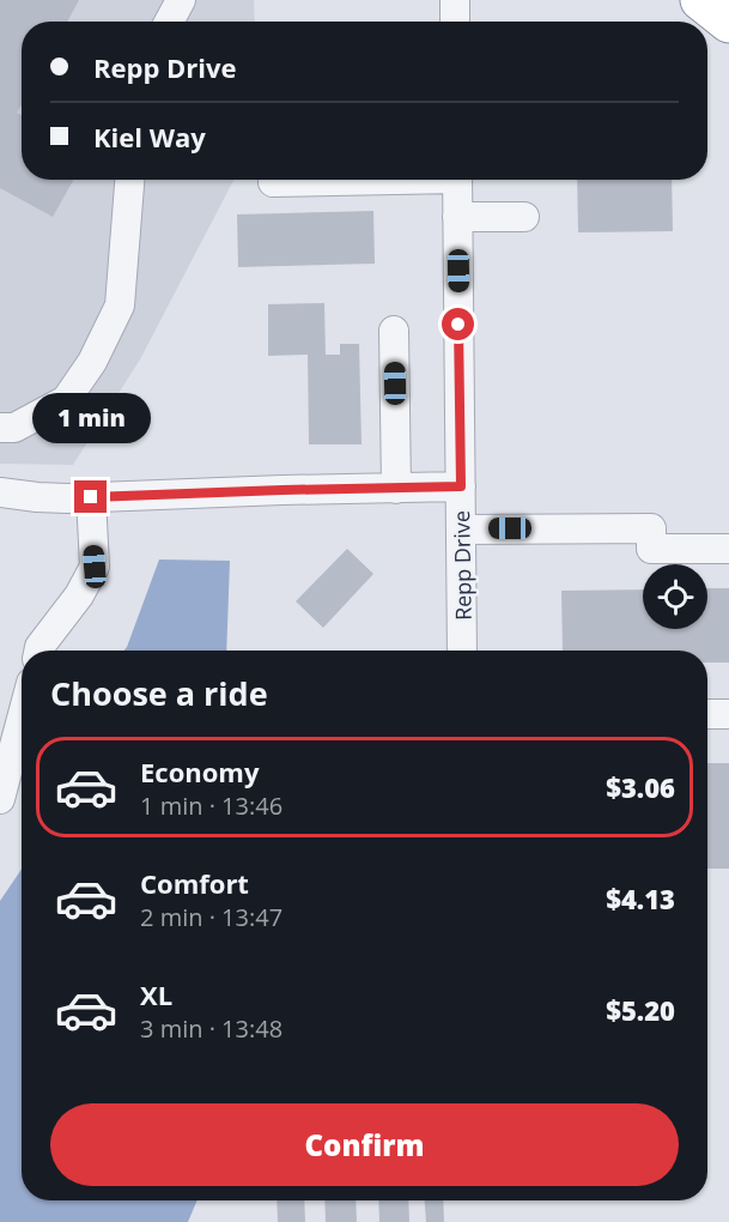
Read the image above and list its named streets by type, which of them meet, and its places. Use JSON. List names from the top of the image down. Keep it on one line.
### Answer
{"streets":{"street":["Repp Drive"]},"page":{"banner":["Repp Drive","Kiel Way"],"bubble":"1 min","heading":"Choose a ride","list":[{"name":"Economy","note":"1 min · 13:46","value":"$3.06"},{"name":"Comfort","note":"2 min · 13:47","value":"$4.13"},{"name":"XL","note":"3 min · 13:48","value":"$5.20"}],"buttons":"Confirm"}}
